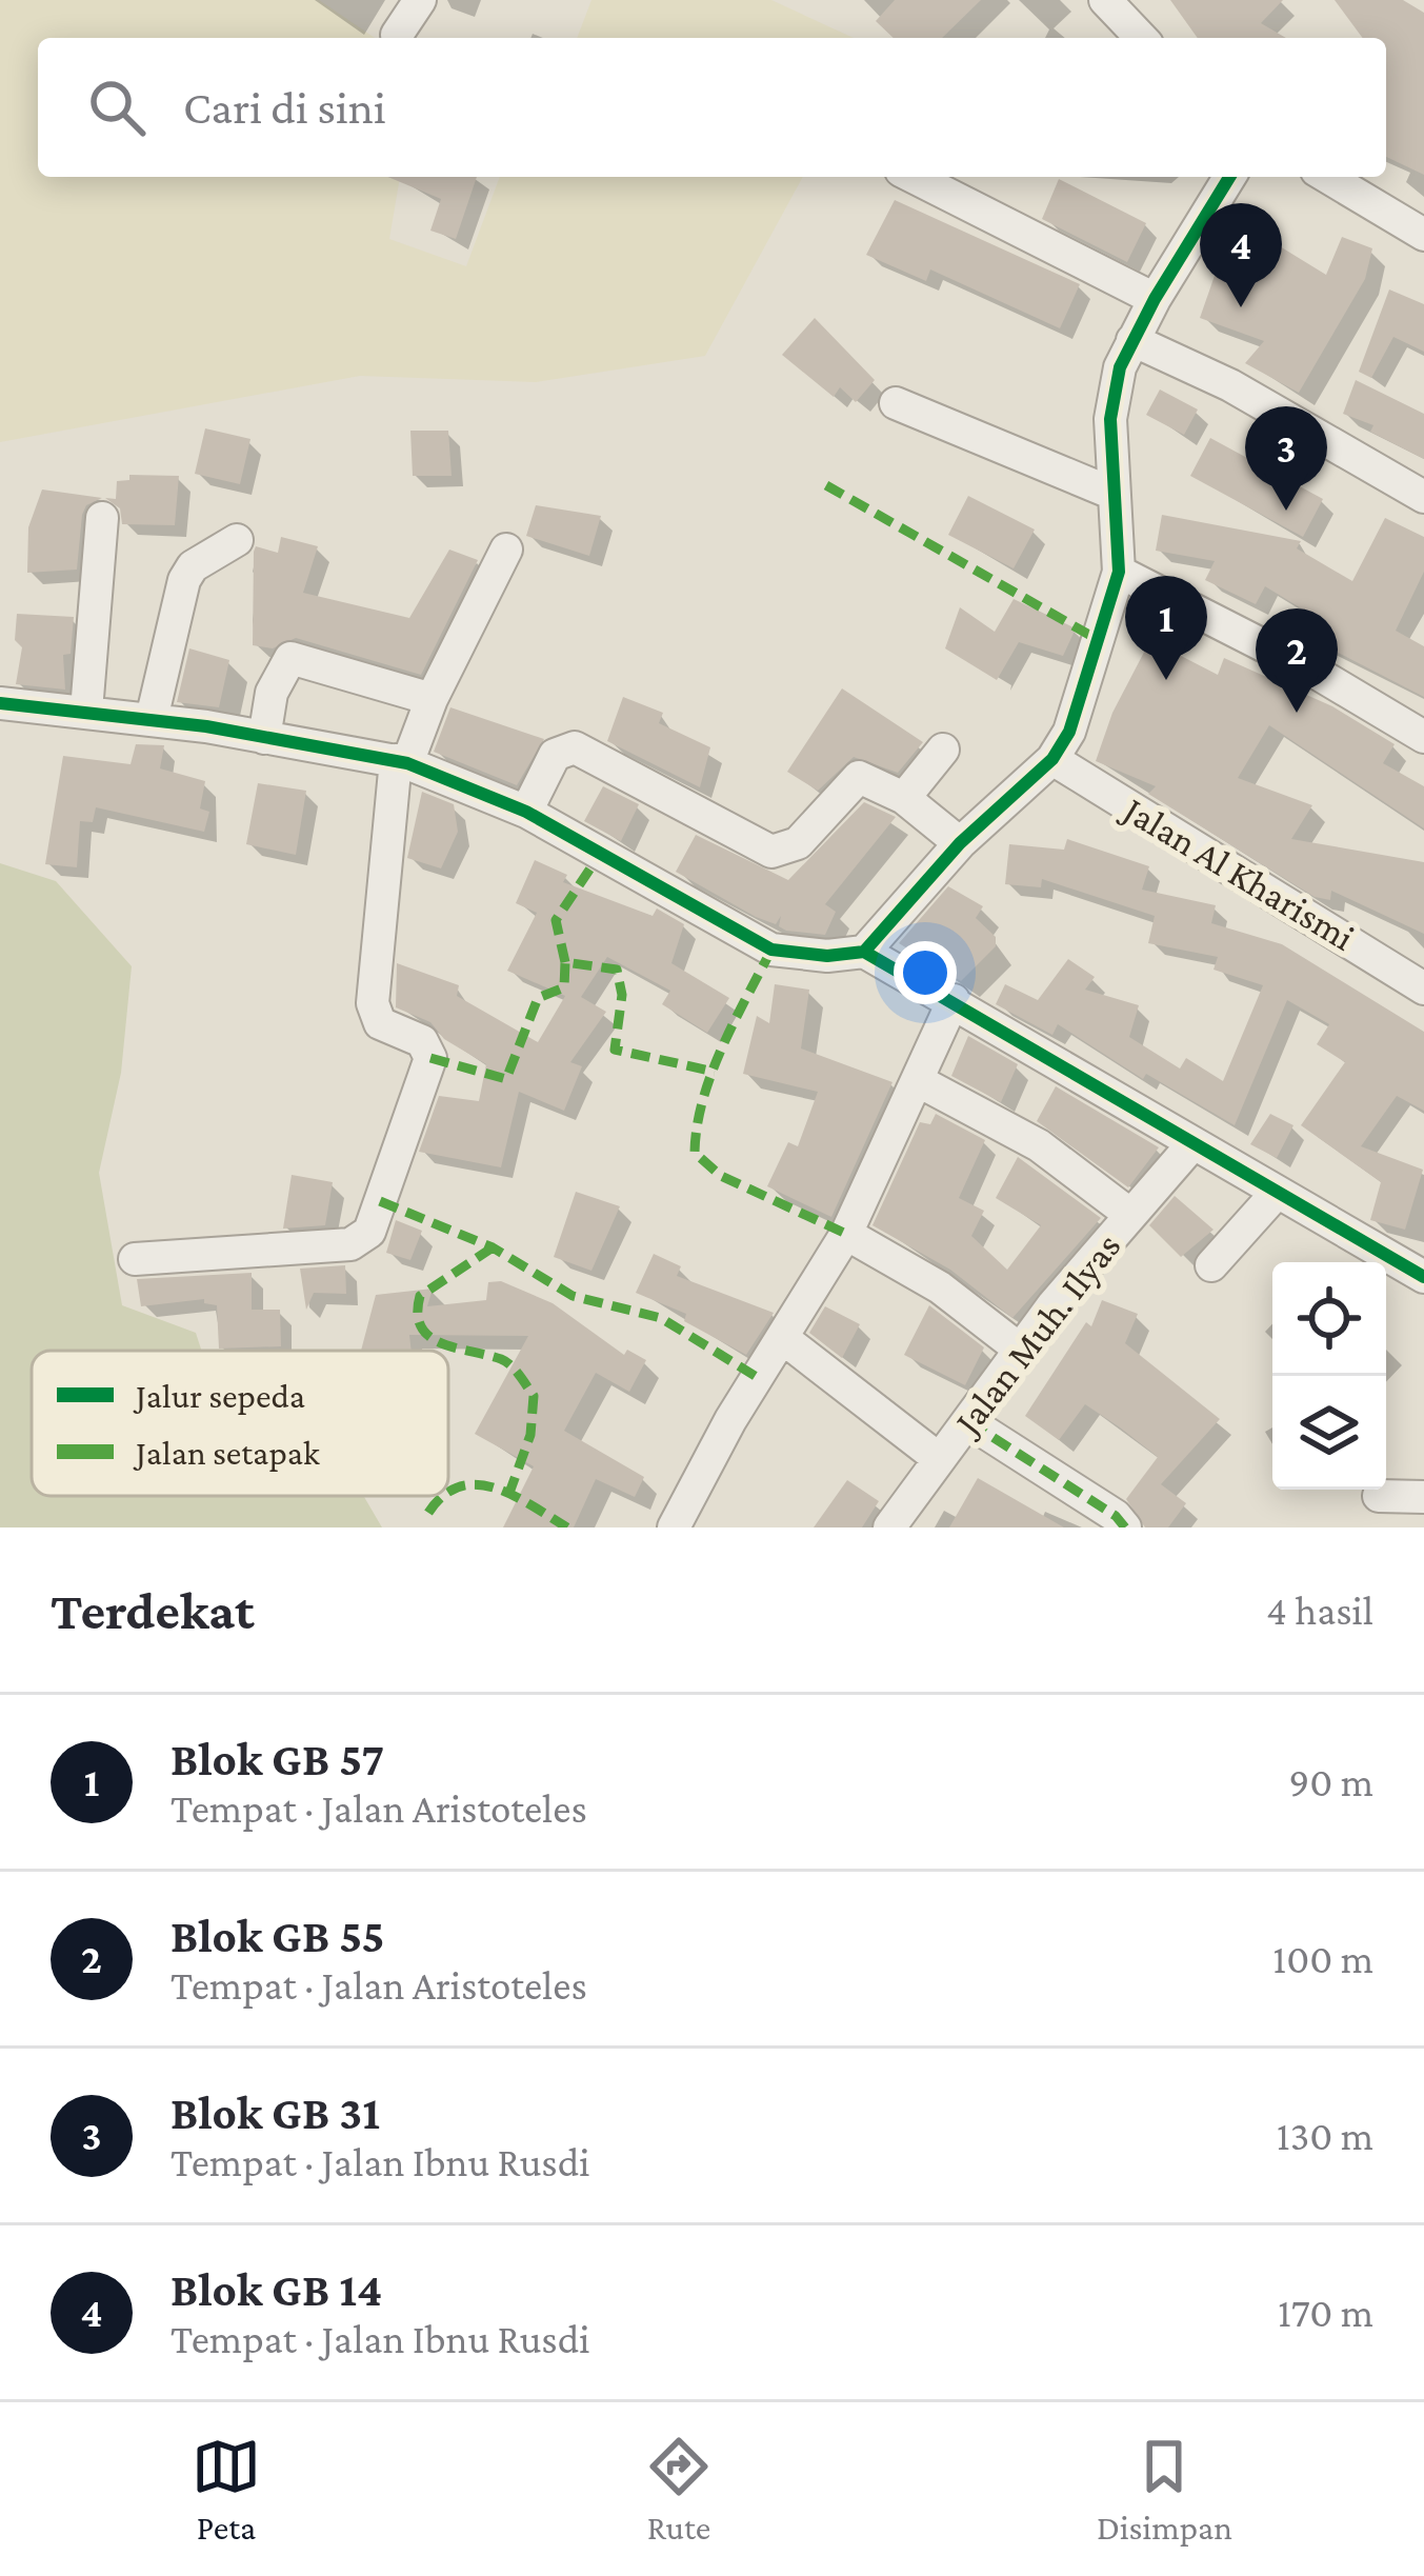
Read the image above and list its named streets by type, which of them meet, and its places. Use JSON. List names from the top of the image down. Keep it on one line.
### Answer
{"streets":{"street":["Jalan Al Kharismi","Jalan Muh. Ilyas"]},"legend":["Jalur sepeda","Jalan setapak"],"page":{"search":"Cari di sini","pins":["4","3","1","2"],"heading":["Terdekat","4 hasil"],"list":[{"mark":"1","name":"Blok GB 57","note":"Tempat · Jalan Aristoteles","value":"90 m"},{"mark":"2","name":"Blok GB 55","note":"Tempat · Jalan Aristoteles","value":"100 m"},{"mark":"3","name":"Blok GB 31","note":"Tempat · Jalan Ibnu Rusdi","value":"130 m"},{"mark":"4","name":"Blok GB 14","note":"Tempat · Jalan Ibnu Rusdi","value":"170 m"}],"nav":["Peta","Rute","Disimpan"]}}
